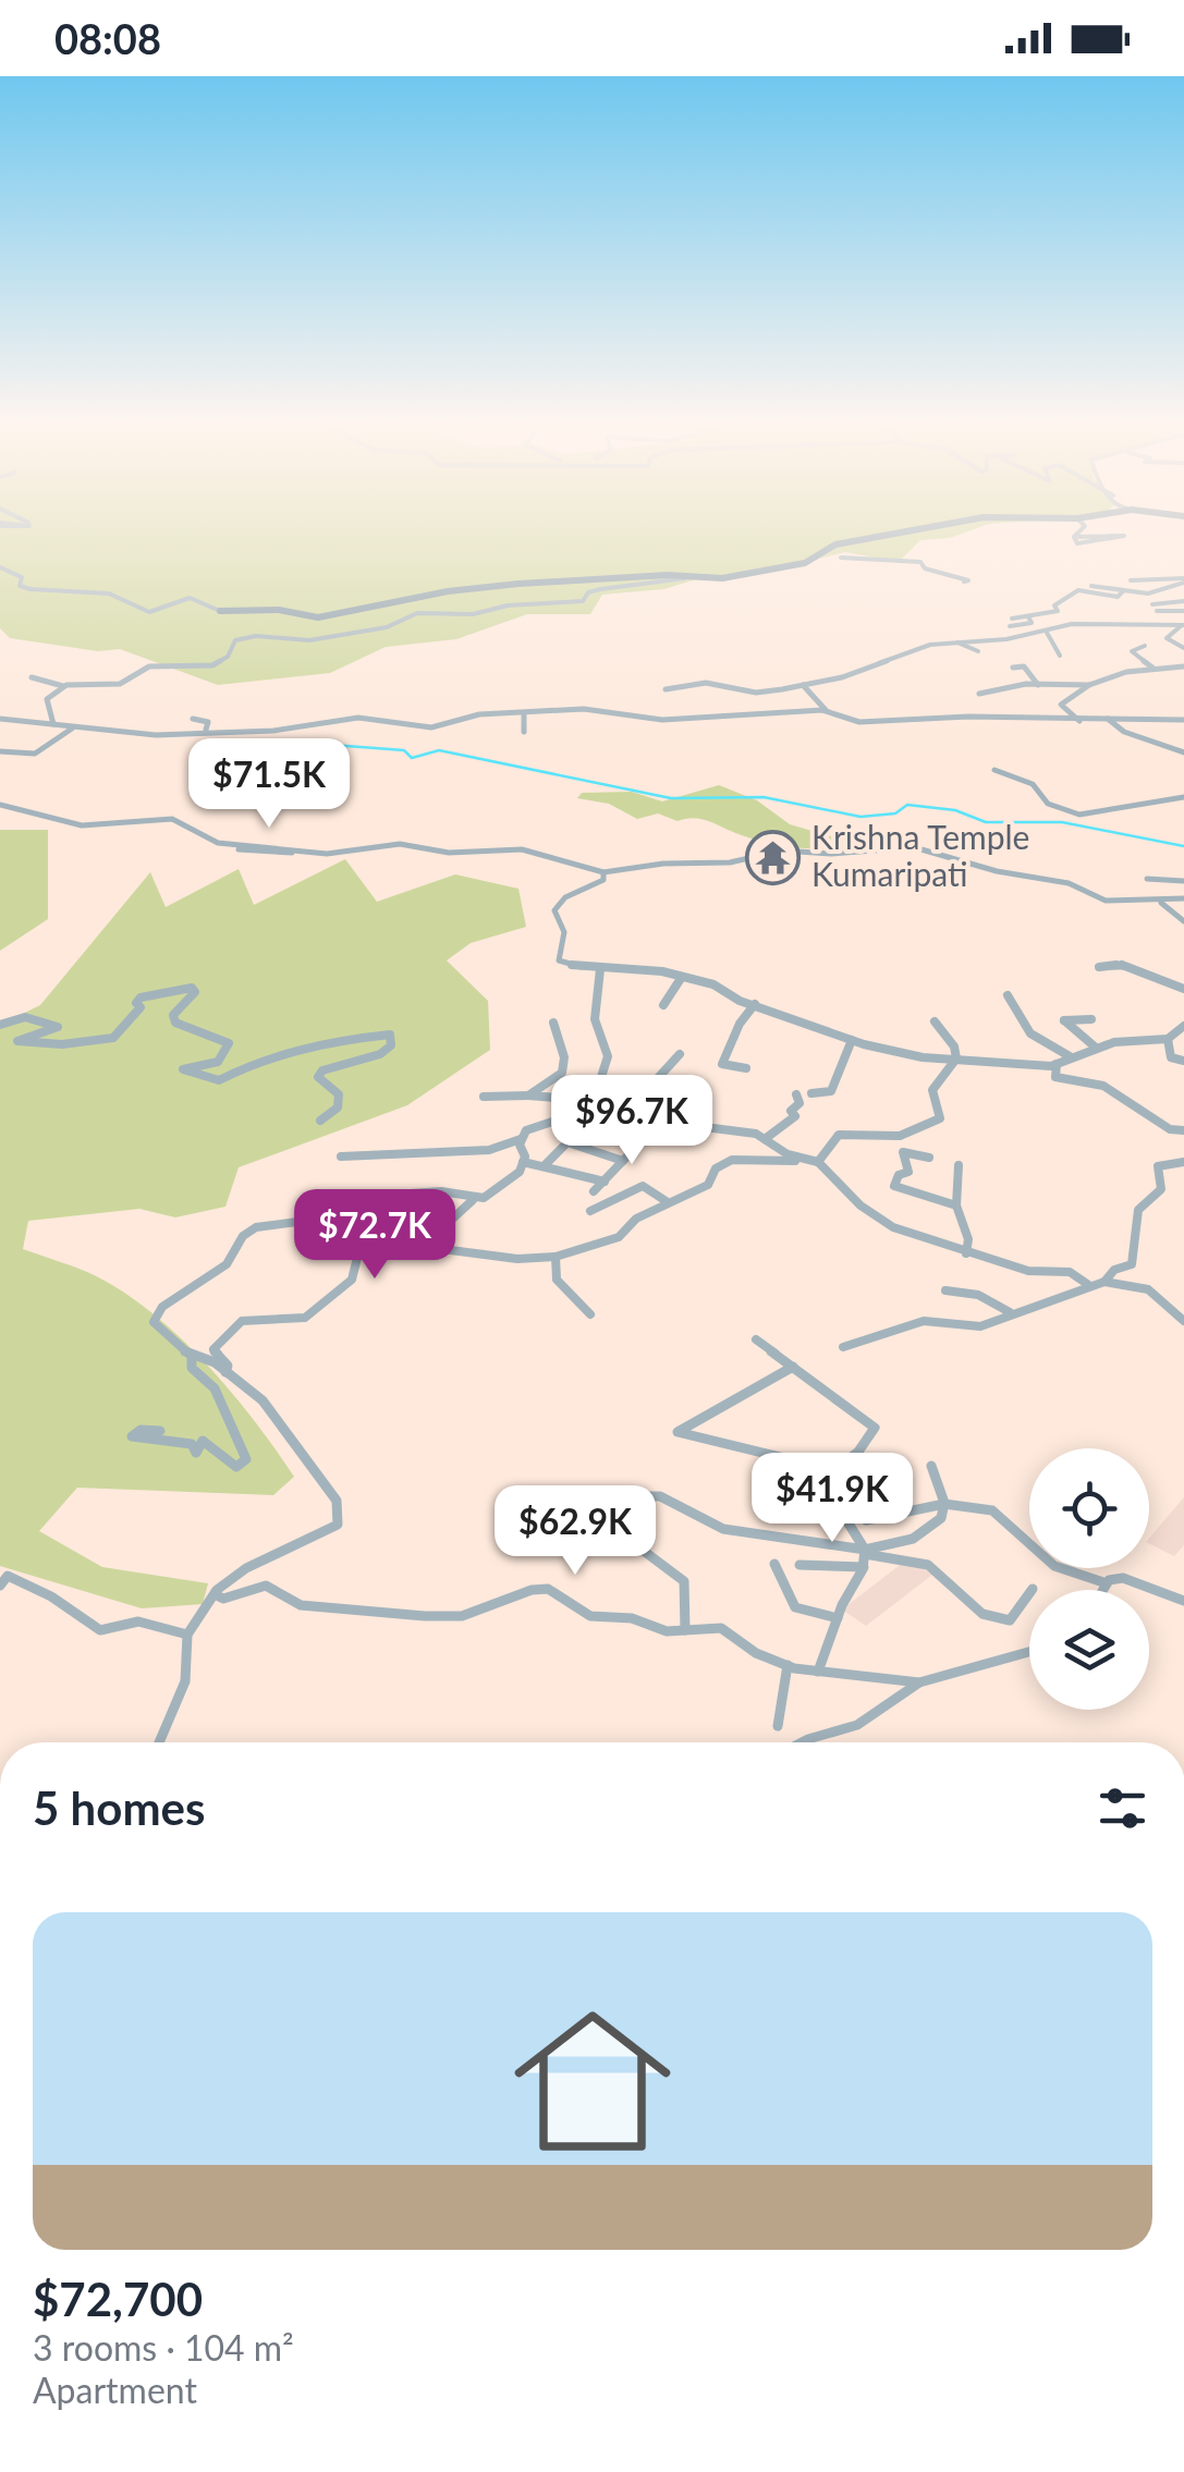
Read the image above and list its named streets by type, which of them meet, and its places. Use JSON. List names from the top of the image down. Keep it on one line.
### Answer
{"places":{"temple":["Krishna Temple Kumaripati"]},"page":{"status":"08:08","price":["$71.5K","$96.7K","$72.7K","$41.9K","$62.9K"],"heading":"5 homes","list":[{"name":"$72,700","note":"3 rooms · 104 m² · Apartment"}]}}
